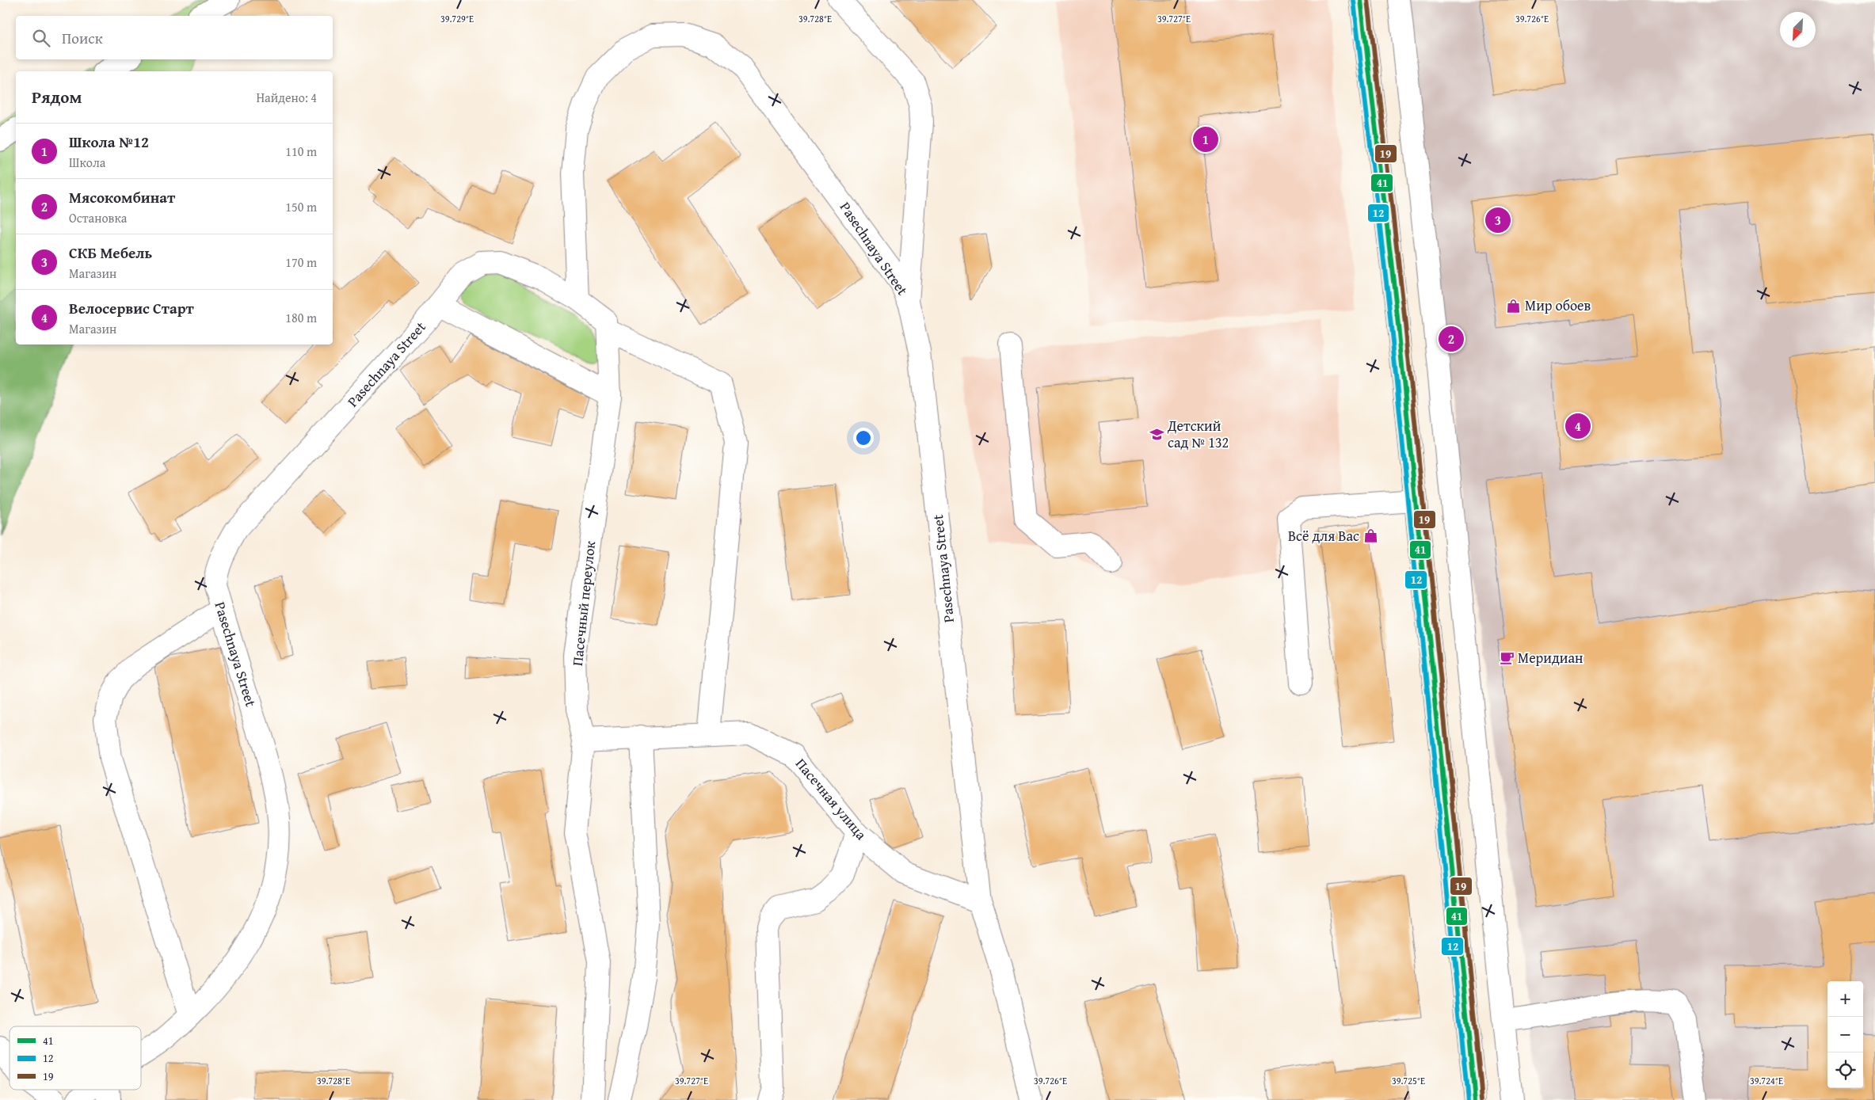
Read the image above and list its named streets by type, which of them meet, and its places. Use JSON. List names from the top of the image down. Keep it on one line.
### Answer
{"streets":{"street":["Pasechnaya Street","Пасечный переулок","Пасечная улица"]},"crossings":[["Pasechnaya Street","Пасечный переулок"],["Pasechnaya Street","Пасечная улица"],["Пасечный переулок","Пасечная улица"]],"places":{"shop":["Мир обоев","Всё для Вас"],"school or university":["Детский сад № 132"],"cafe":["Меридиан"]},"lines":["transit line 41","transit line 19","transit line 12"],"legend":["41","12","19"],"north":"bottom left","page":{"search":"Поиск","heading":["Рядом","Найдено: 4"],"list":[{"mark":"1","name":"Школа №12","note":"Школа","value":"110 m"},{"mark":"2","name":"Мясокомбинат","note":"Остановка","value":"150 m"},{"mark":"3","name":"СКБ Мебель","note":"Магазин","value":"170 m"},{"mark":"4","name":"Велосервис Старт","note":"Магазин","value":"180 m"}],"pins":["1","3","2","4"],"map_buttons":["+","−"]},"coordinates":["39.729°E","39.728°E","39.727°E","39.726°E","39.725°E","39.724°E"]}
